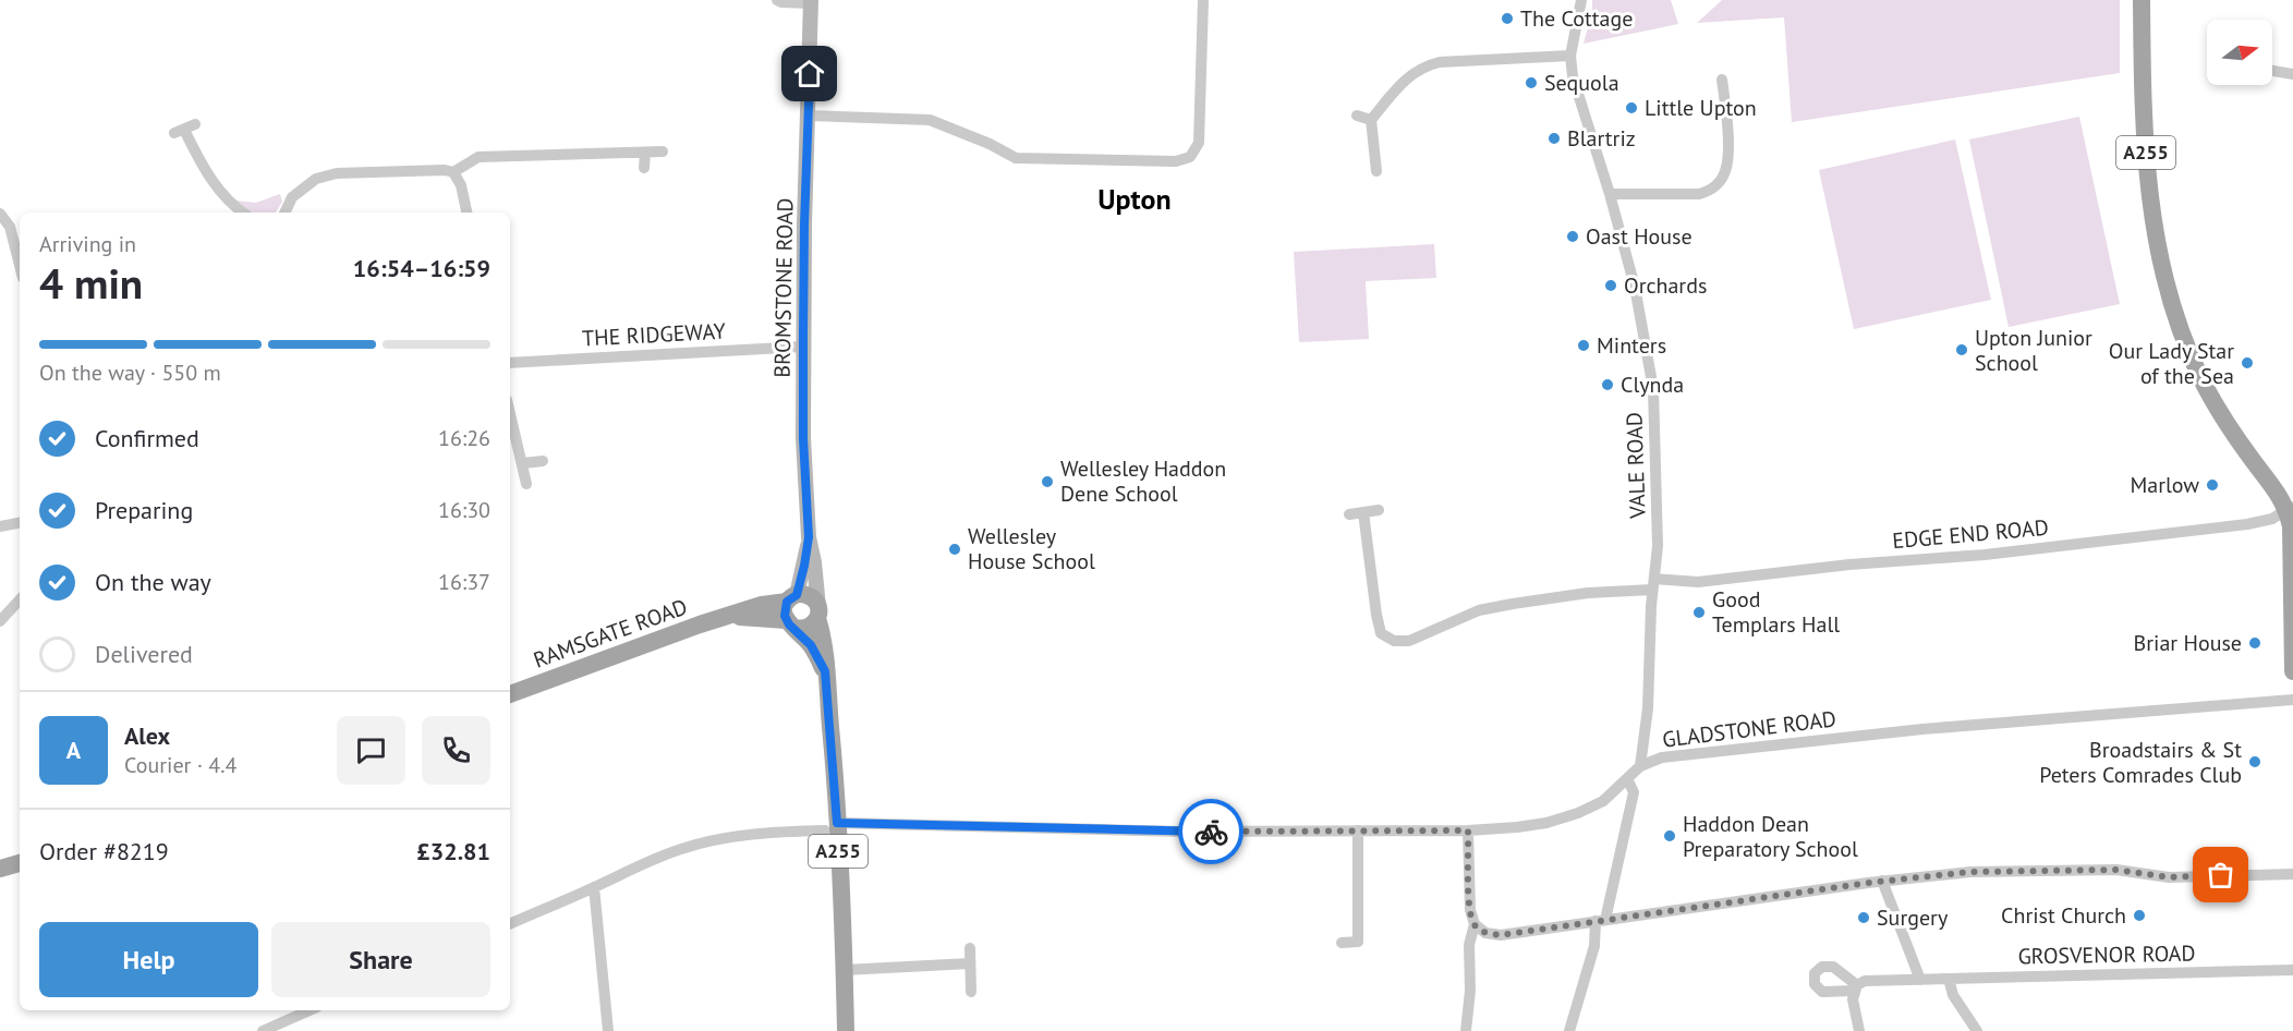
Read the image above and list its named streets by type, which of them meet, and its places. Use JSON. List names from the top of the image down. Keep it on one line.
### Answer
{"streets":{"main road":["A255","RAMSGATE ROAD"],"street":["BROMSTONE ROAD","THE RIDGEWAY","VALE ROAD","EDGE END ROAD","GLADSTONE ROAD","GROSVENOR ROAD"]},"crossings":[["A255","BROMSTONE ROAD"],["A255","EDGE END ROAD"],["A255","RAMSGATE ROAD"],["A255","GLADSTONE ROAD"],["BROMSTONE ROAD","THE RIDGEWAY"],["BROMSTONE ROAD","RAMSGATE ROAD"],["VALE ROAD","EDGE END ROAD"],["VALE ROAD","GLADSTONE ROAD"]],"districts":["Upton"],"places":["The Cottage","Sequola","Little Upton","Blartriz","Oast House","Orchards","Minters","Upton Junior School","Our Lady Star of the Sea","Clynda","Wellesley Haddon Dene School","Marlow","Wellesley House School","Good Templars Hall","Briar House","Broadstairs & St Peters Comrades Club","Haddon Dean Preparatory School","Christ Church","Surgery"],"north":"right","page":{"heading":["4 min","Arriving in","16:54–16:59"],"panel":["Alex","Courier · 4.4","Order #8219","£32.81"],"bar":"On the way · 550 m","list":[["Confirmed","16:26"],["Preparing","16:30"],["On the way","16:37"],"Delivered"],"round":"A","buttons":["Help","Share"]}}
